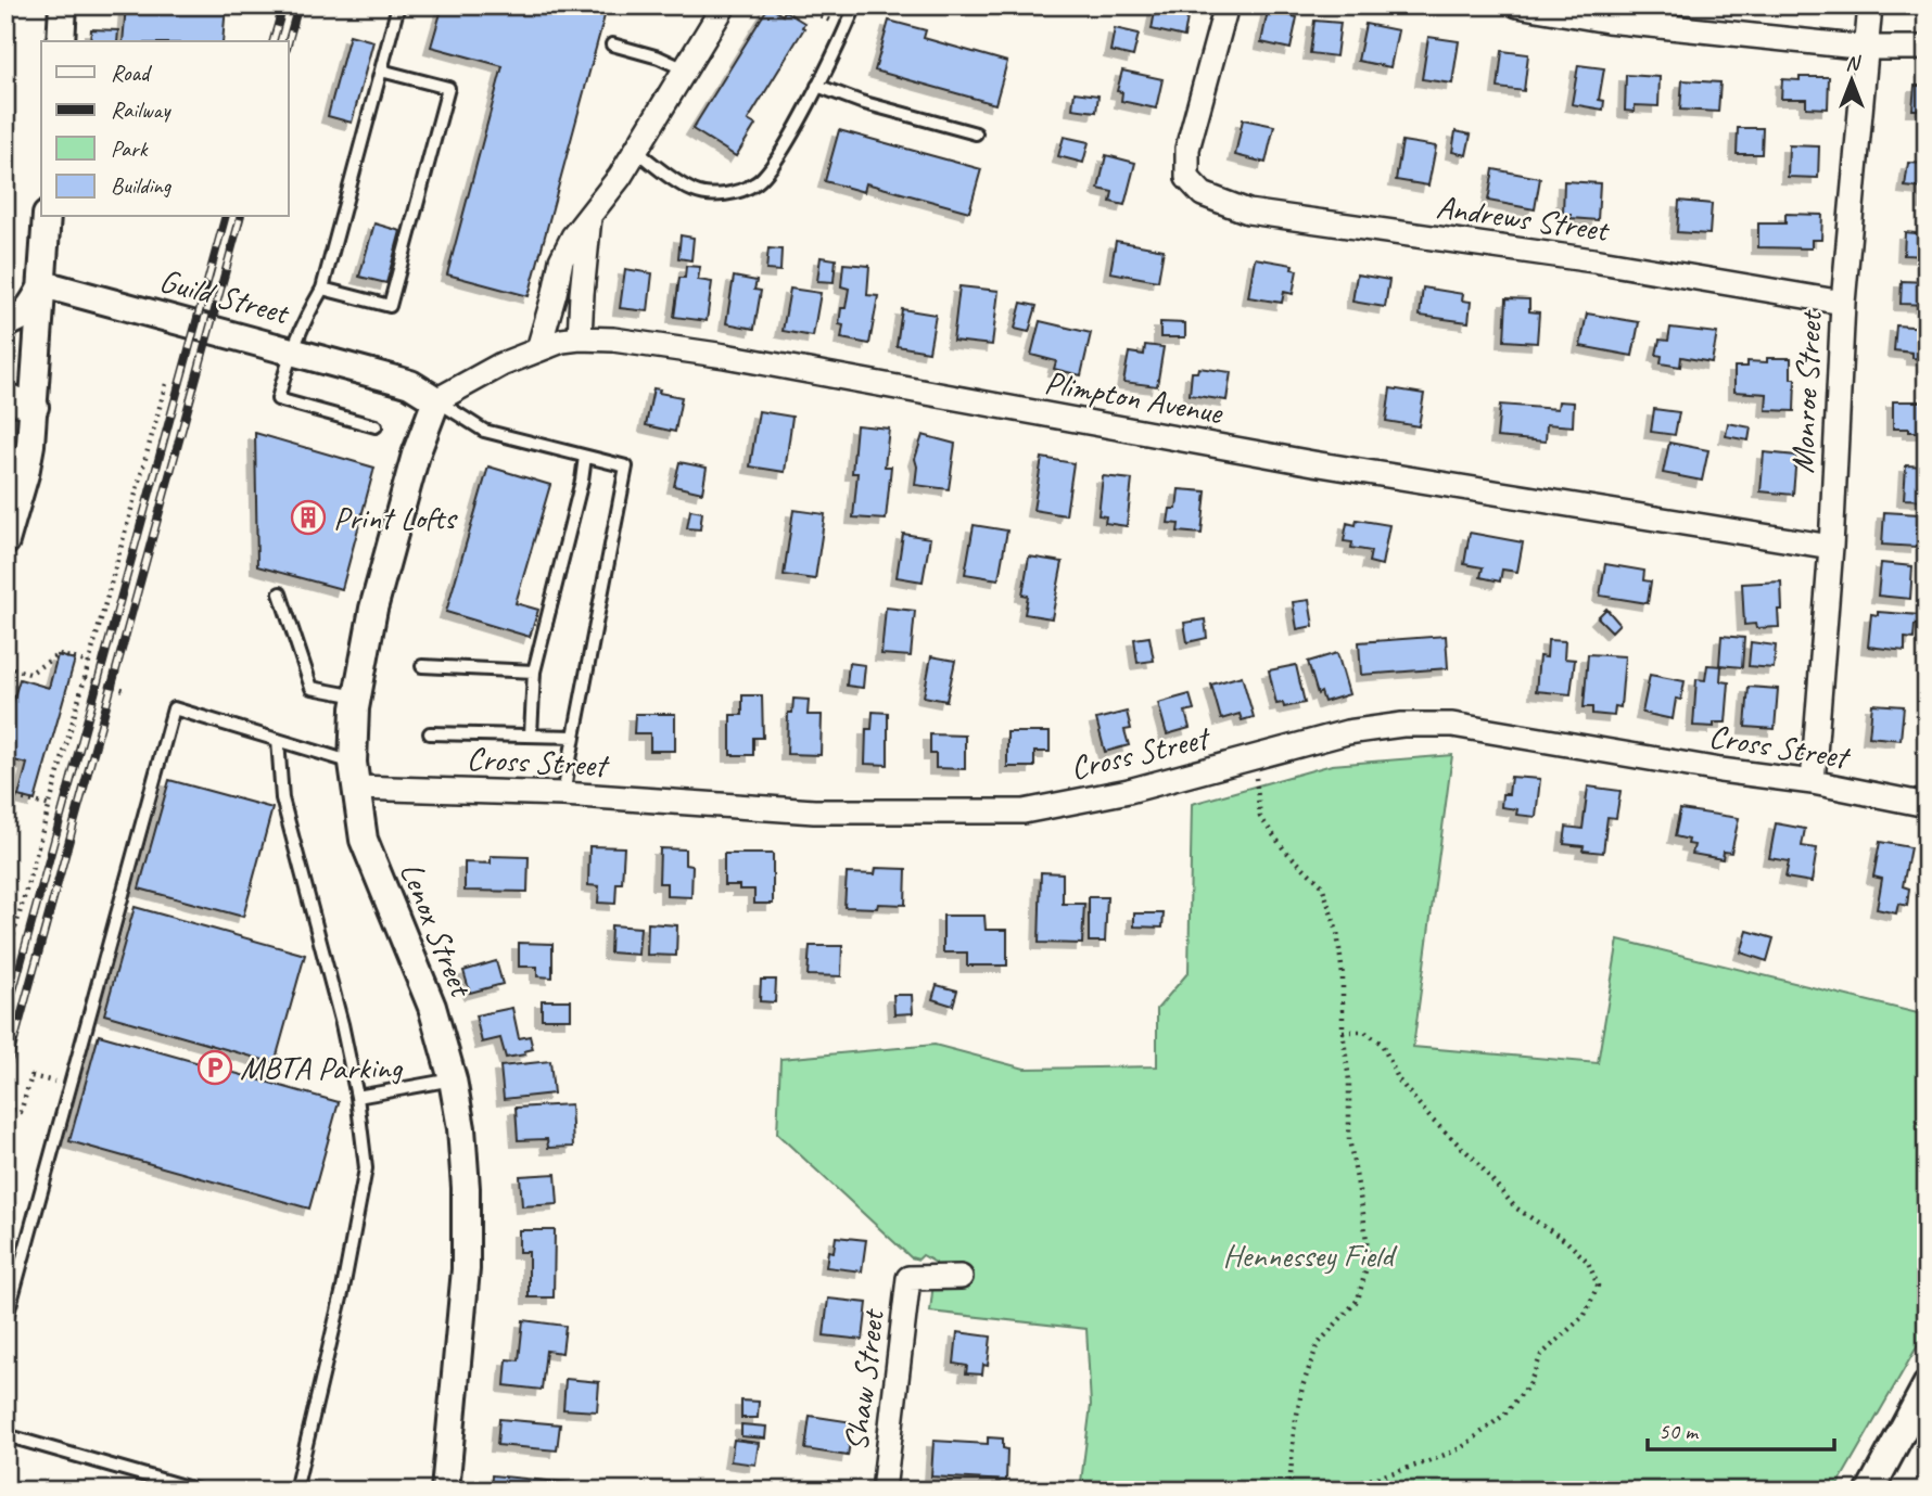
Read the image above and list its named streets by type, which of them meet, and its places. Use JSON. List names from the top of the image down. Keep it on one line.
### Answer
{"streets":{"street":["Andrews Street","Guild Street","Monroe Street","Plimpton Avenue","Cross Street","Lenox Street","Shaw Street"]},"crossings":[["Andrews Street","Monroe Street"],["Guild Street","Plimpton Avenue"],["Guild Street","Lenox Street"],["Monroe Street","Plimpton Avenue"],["Monroe Street","Cross Street"],["Plimpton Avenue","Lenox Street"],["Cross Street","Lenox Street"]],"parks":["Hennessey Field"],"places":{"building":["Print Lofts"],"parking":["MBTA Parking"]},"legend":["Road","Railway","Park","Building"],"scale_bar":"50 m","north":"top"}
